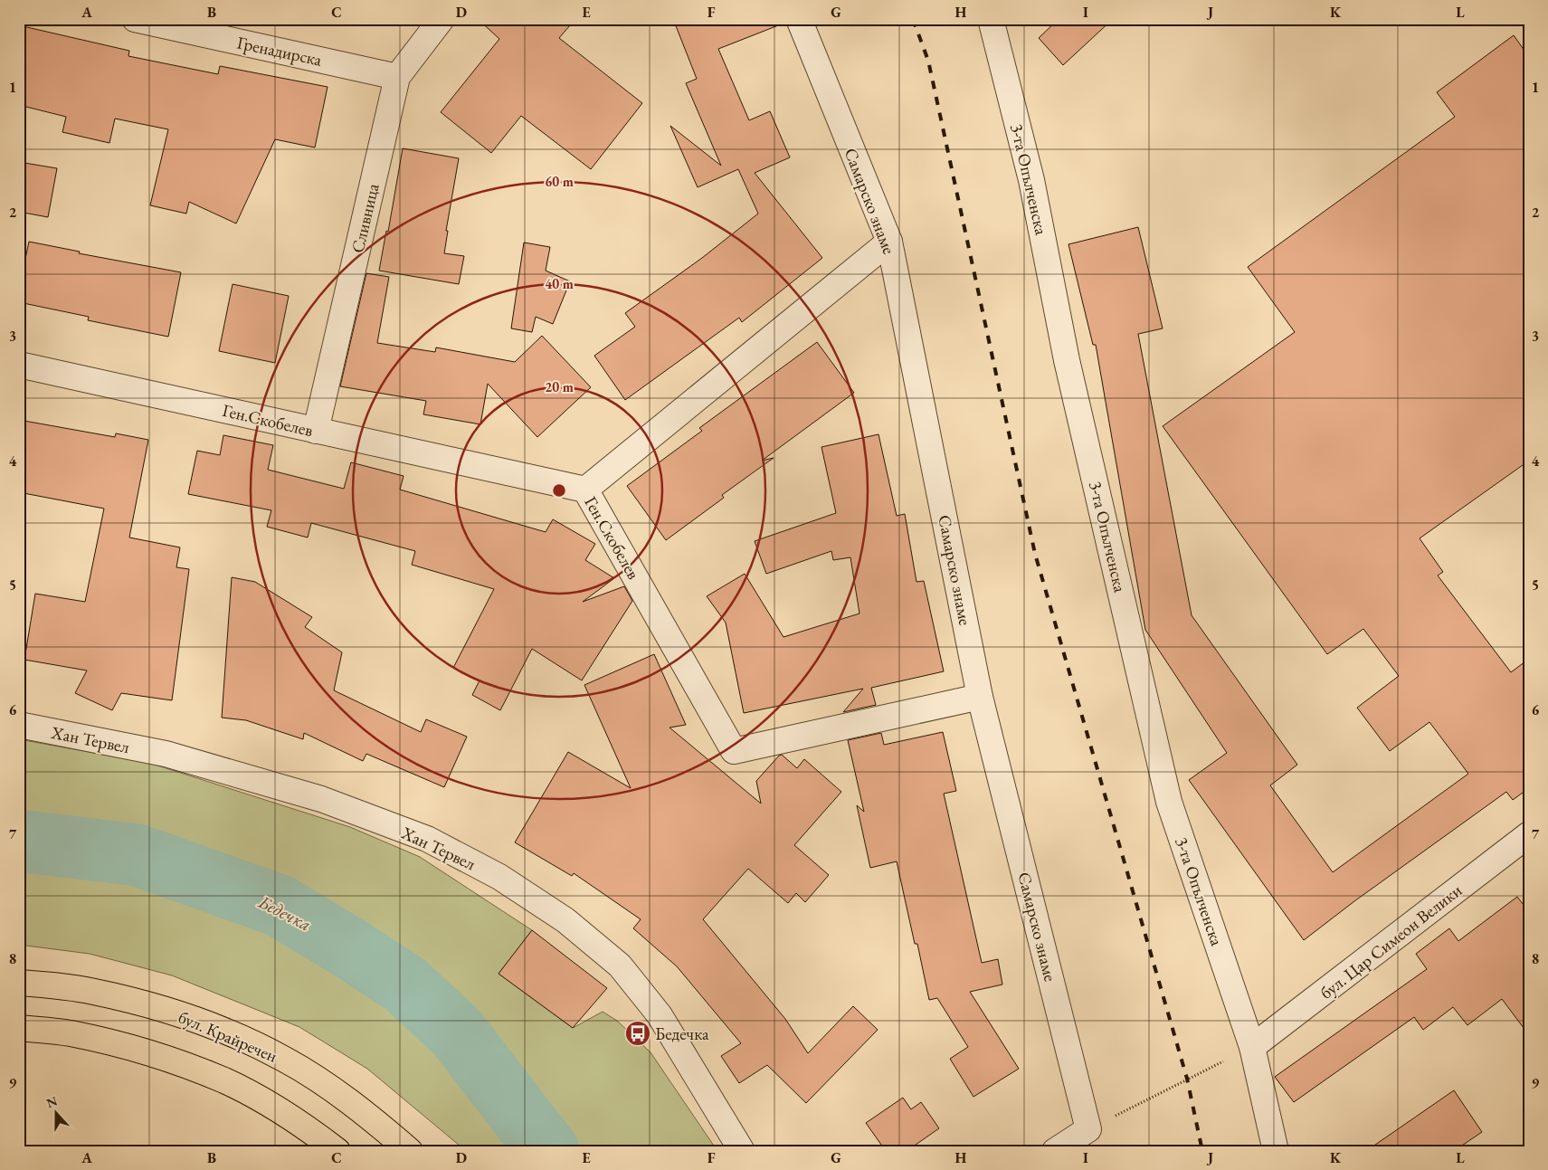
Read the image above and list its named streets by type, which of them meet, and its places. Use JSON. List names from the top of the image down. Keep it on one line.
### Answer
{"streets":{"main road":["бул. Крайречен"],"street":["Гренадирска","3-та Опълченска","Самарско знаме","Сливница","Ген.Скобелев","Хан Тервел","бул. Цар Симеон Велики"]},"crossings":[["Гренадирска","Сливница"],["3-та Опълченска","бул. Цар Симеон Велики"],["Самарско знаме","Ген.Скобелев"],["Сливница","Ген.Скобелев"]],"water":["Бедечка"],"places":{"bus stop":["Бедечка"]},"north":"top","grid":{"columns":["A","B","C","D","E","F","G","H","I","J","K","L"],"rows":["1","2","3","4","5","6","7","8","9"]},"rings":["60 m","40 m","20 m"]}
